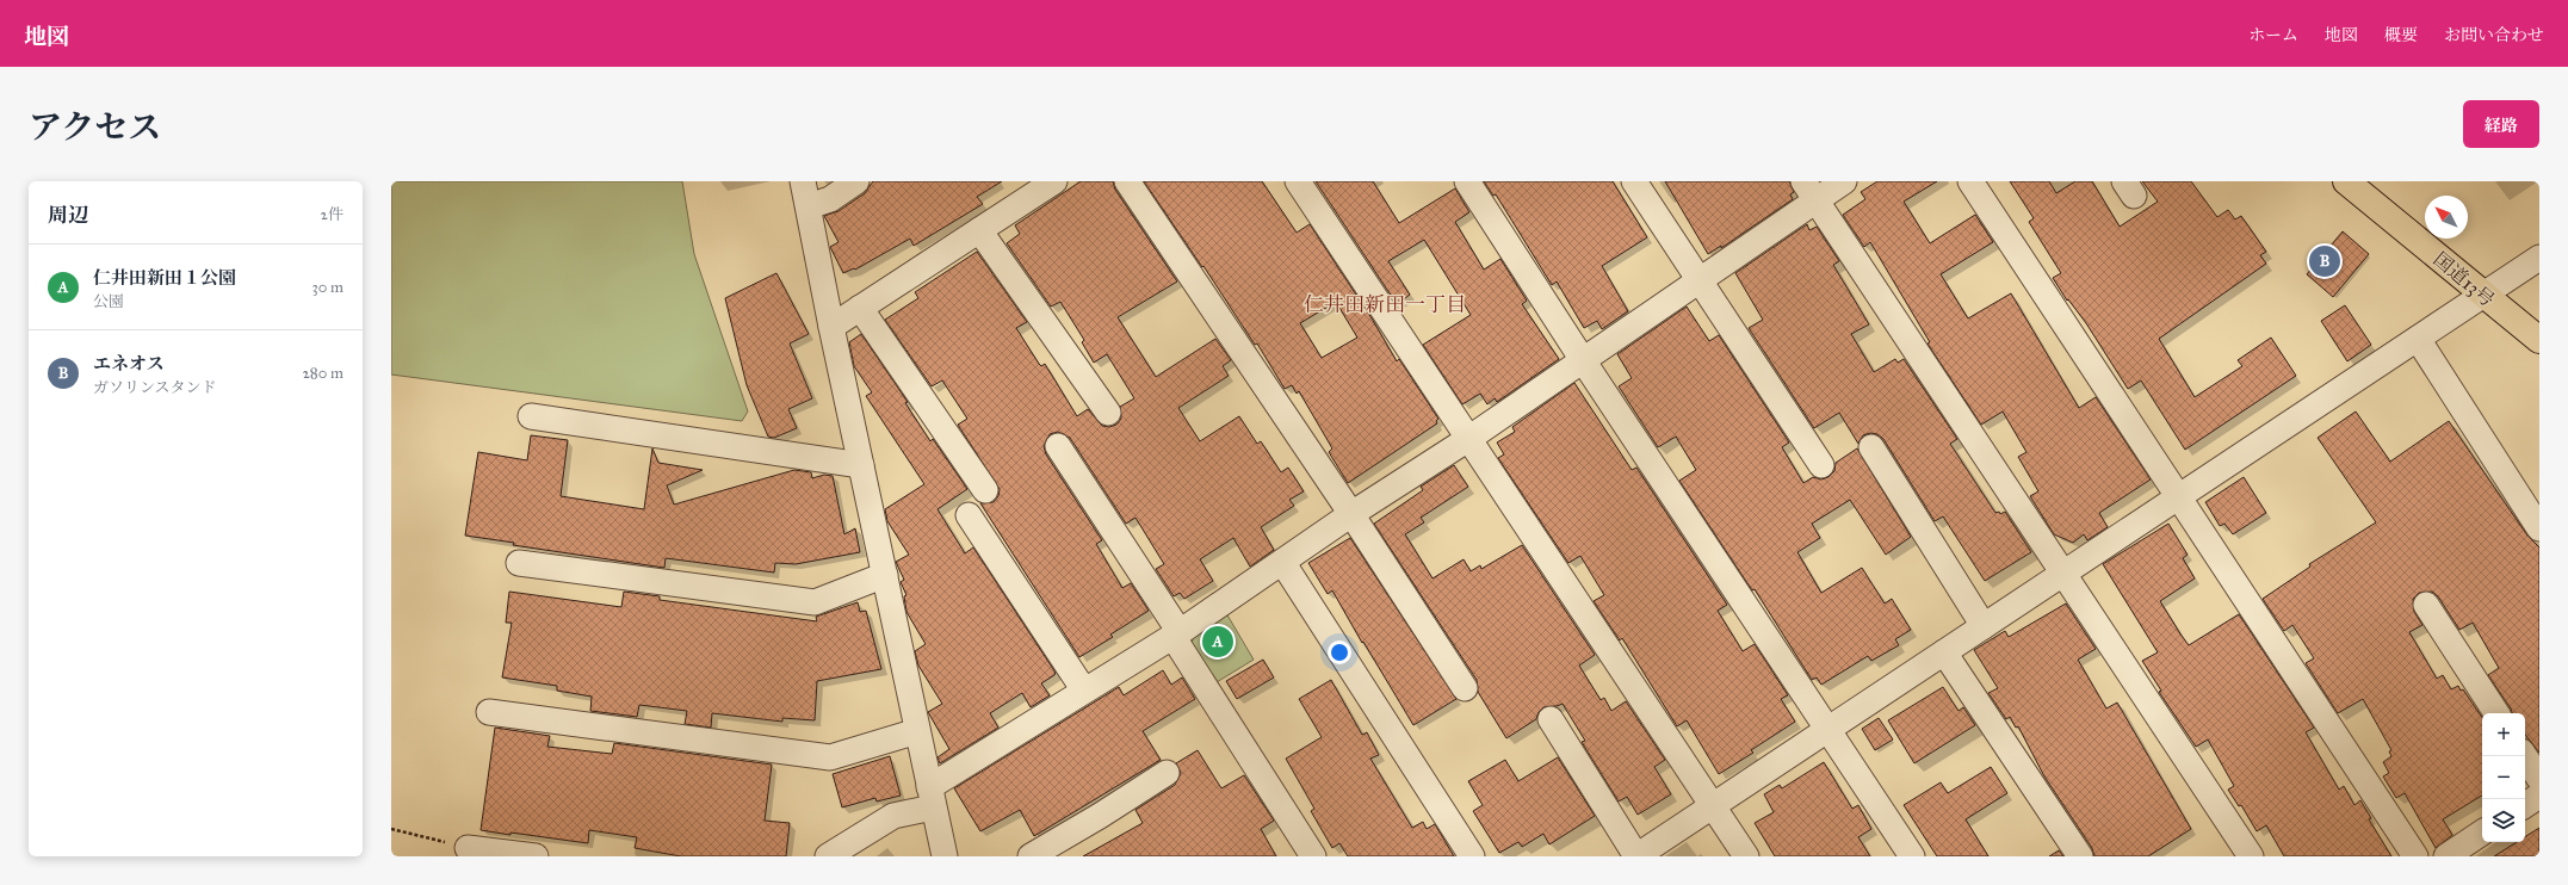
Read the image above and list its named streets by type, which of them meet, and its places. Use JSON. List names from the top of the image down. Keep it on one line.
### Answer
{"streets":{"highway":["国道13号"]},"districts":["仁井田新田一丁目"],"north":"top left","page":{"header":"地図","nav":["ホーム","地図","概要","お問い合わせ"],"title":"アクセス","buttons":"経路","heading":["周辺","2件"],"list":[{"mark":"A","name":"仁井田新田１公園","note":"公園","value":"30 m"},{"mark":"B","name":"エネオス","note":"ガソリンスタンド","value":"280 m"}],"pins":["B","A"],"map_buttons":["+","−"]}}
